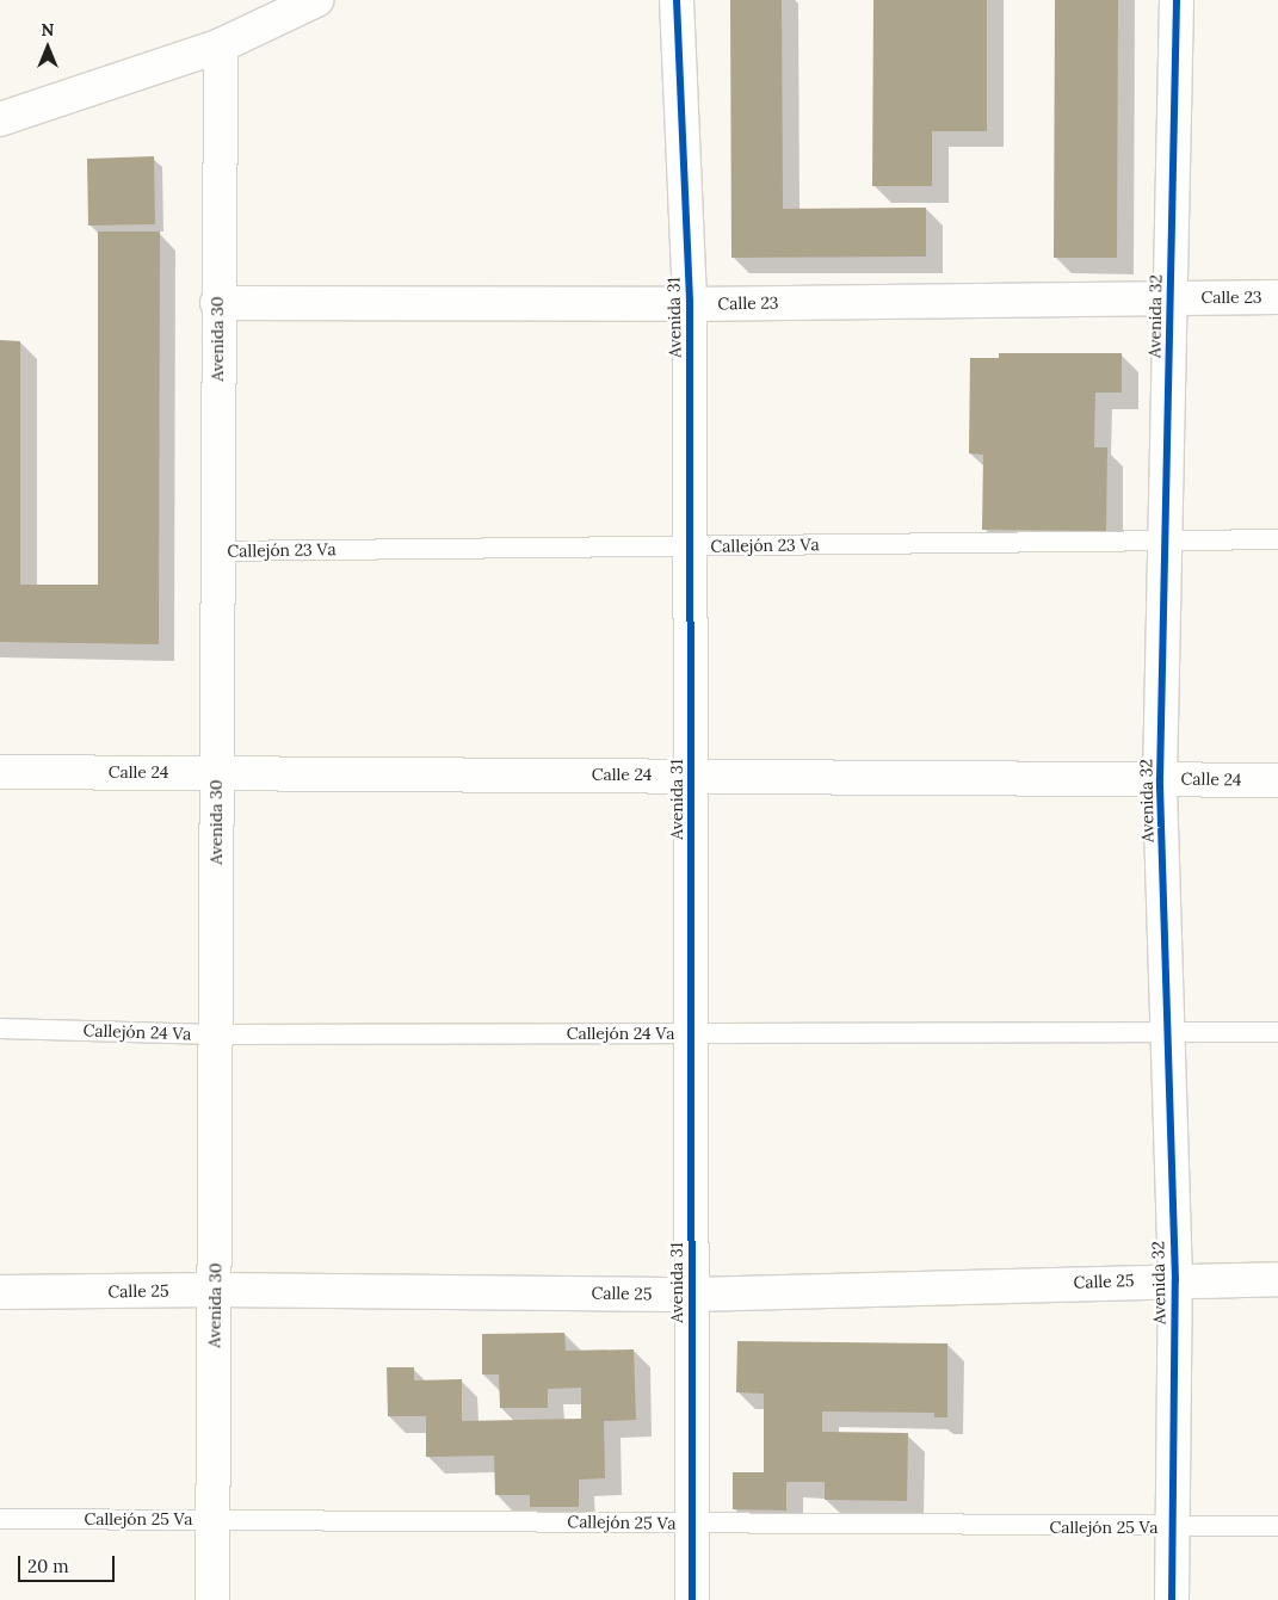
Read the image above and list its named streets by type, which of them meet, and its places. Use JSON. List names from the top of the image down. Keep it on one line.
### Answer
{"streets":{"street":["Calle 23","Avenida 32","Avenida 31","Avenida 30","Calle 24","Calle 25"],"lane":["Callejón 23 Va","Callejón 24 Va","Callejón 25 Va"]},"crossings":[["Calle 23","Avenida 32"],["Calle 23","Avenida 31"],["Calle 23","Avenida 30"],["Avenida 32","Callejón 23 Va"],["Avenida 32","Calle 24"],["Avenida 32","Callejón 24 Va"],["Avenida 32","Calle 25"],["Avenida 32","Callejón 25 Va"],["Avenida 31","Callejón 23 Va"],["Avenida 31","Calle 24"],["Avenida 31","Callejón 24 Va"],["Avenida 31","Calle 25"],["Avenida 31","Callejón 25 Va"],["Avenida 30","Callejón 23 Va"],["Avenida 30","Calle 24"],["Avenida 30","Callejón 24 Va"],["Avenida 30","Calle 25"],["Avenida 30","Callejón 25 Va"]],"scale_bar":"20 m","north":"top"}
